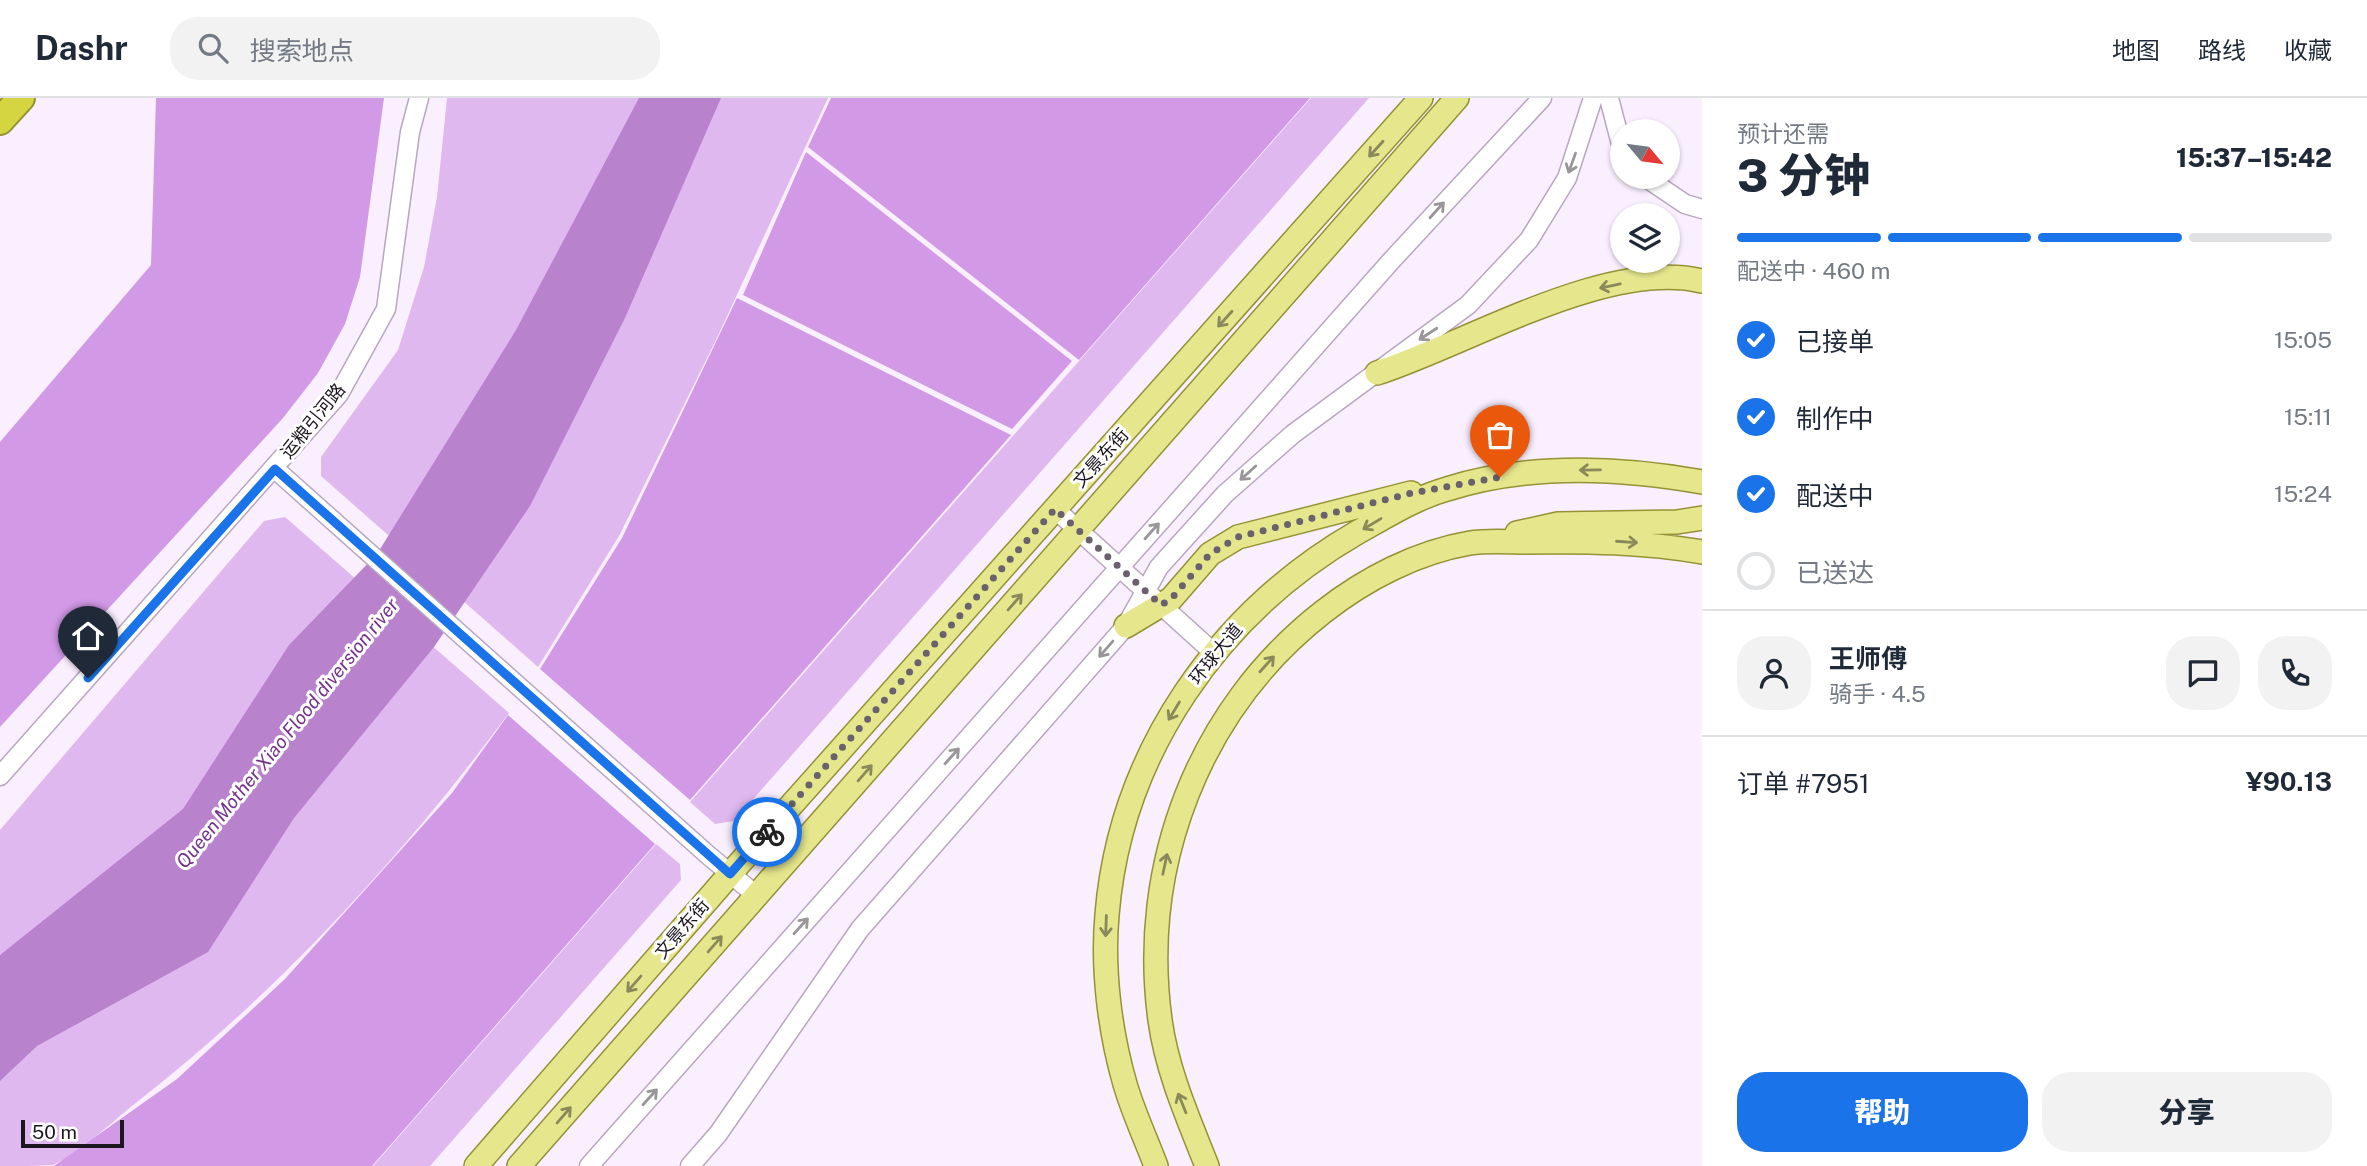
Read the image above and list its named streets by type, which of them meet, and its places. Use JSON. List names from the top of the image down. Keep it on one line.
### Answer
{"streets":{"main road":["文景东街","环球大道"],"street":["运粮引河路"]},"one_way":["环球大道"],"water":["Queen Mother Xiao Flood diversion river"],"scale_bar":"50 m","north":"bottom right","page":{"header":"Dashr","search":"搜索地点","nav":["地图","路线","收藏"],"heading":["3 分钟","预计还需","15:37–15:42"],"panel":["王师傅","骑手 · 4.5","订单 #7951","¥90.13"],"bar":"配送中 · 460 m","list":[["已接单","15:05"],["制作中","15:11"],["配送中","15:24"],"已送达"],"buttons":["帮助","分享"],"scale":"50 m"}}
